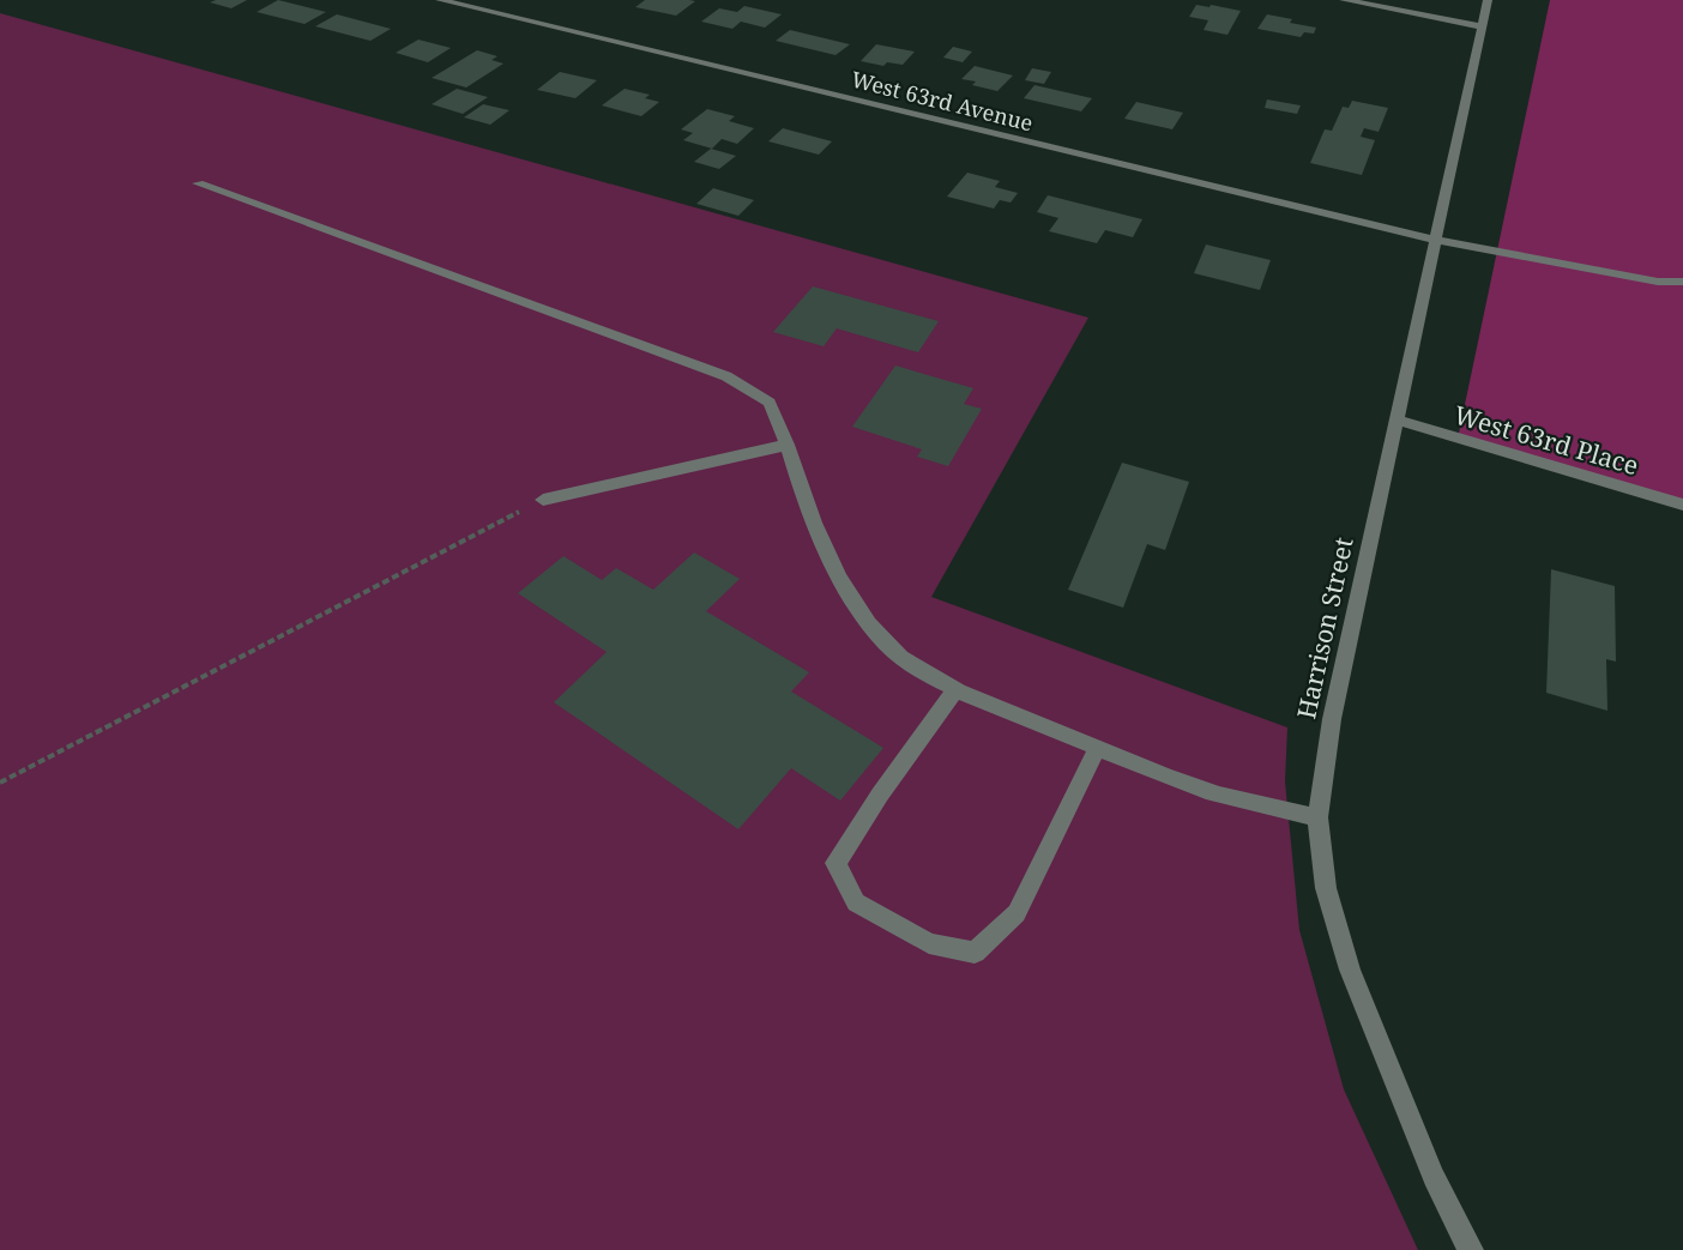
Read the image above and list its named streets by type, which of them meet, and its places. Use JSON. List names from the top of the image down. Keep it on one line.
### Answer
{"streets":{"street":["West 63rd Avenue","West 63rd Place","Harrison Street"]},"crossings":[["West 63rd Avenue","Harrison Street"],["West 63rd Place","Harrison Street"]]}
